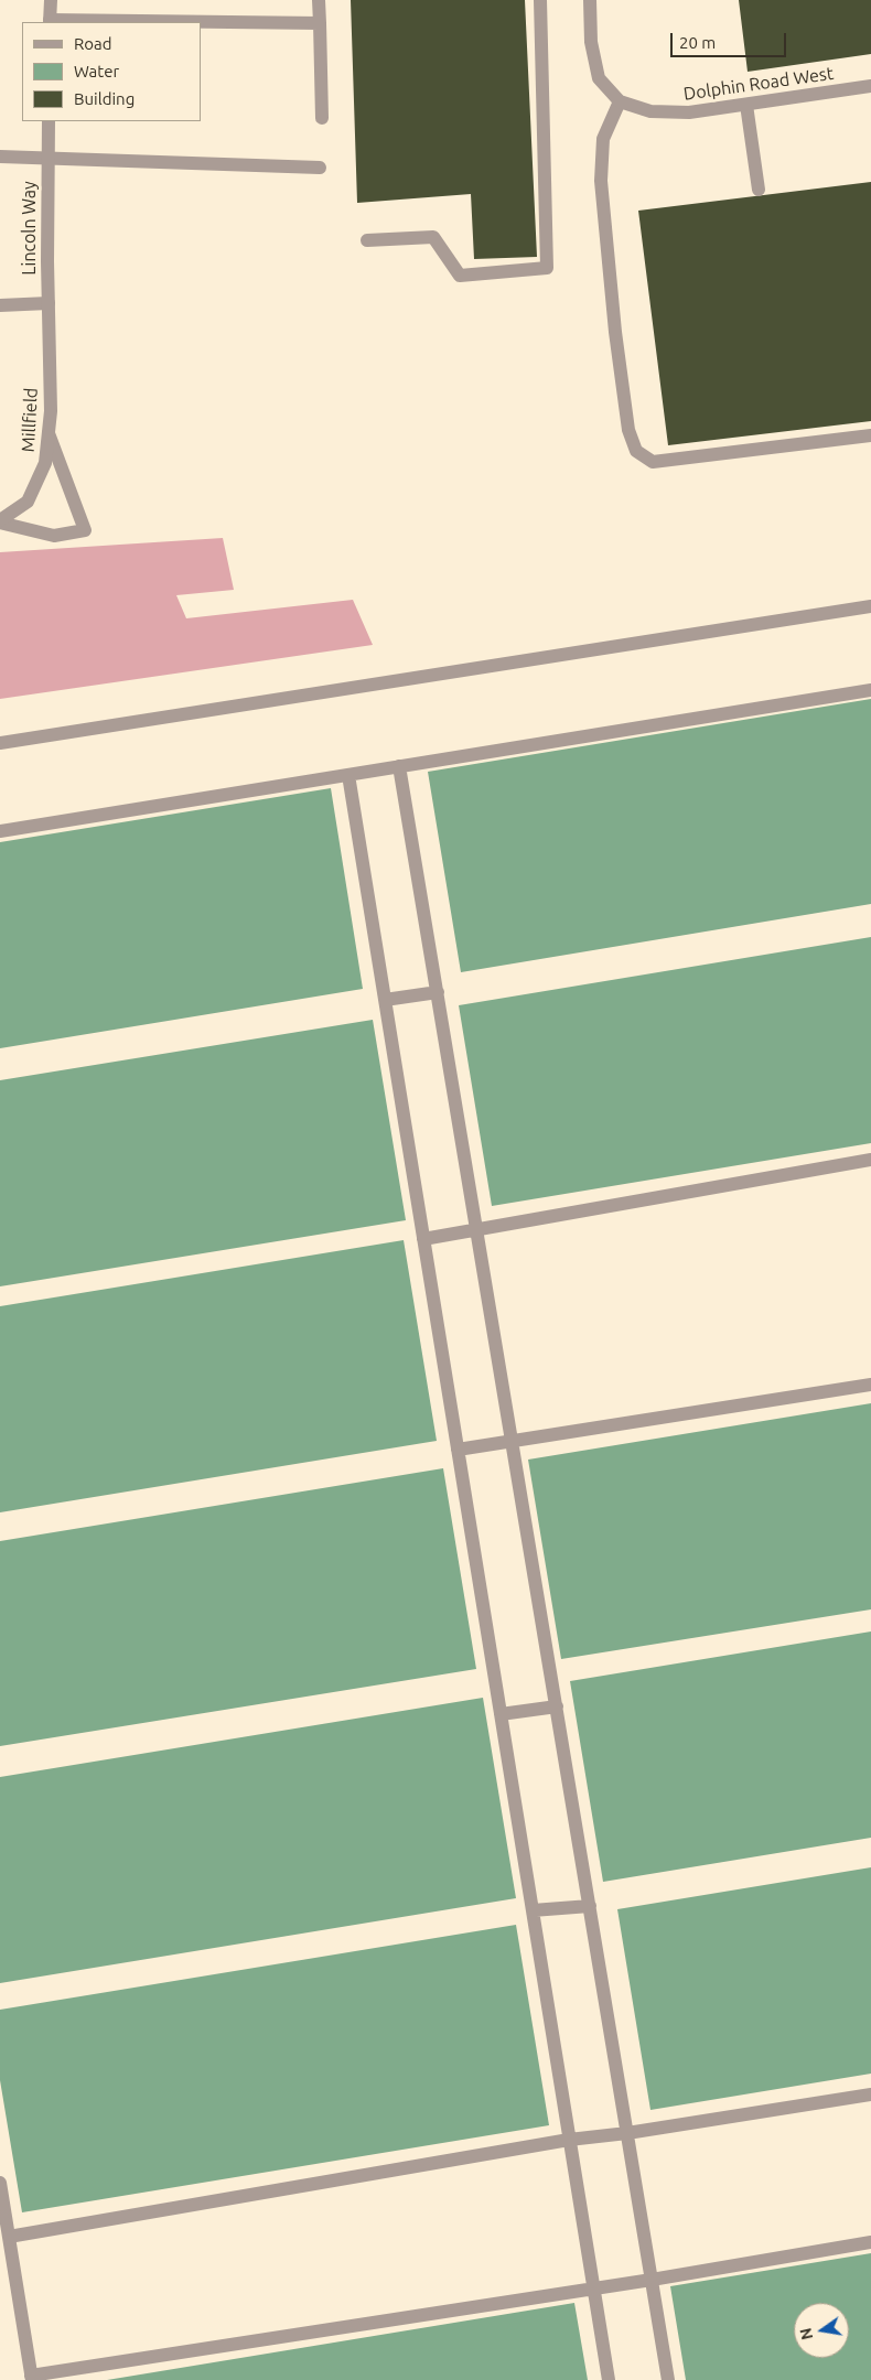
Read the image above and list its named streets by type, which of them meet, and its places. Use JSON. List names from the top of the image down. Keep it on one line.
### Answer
{"streets":{"street":["Dolphin Road West","Lincoln Way","Millfield"]},"crossings":[["Lincoln Way","Millfield"]],"legend":["Road","Water","Building"],"scale_bar":"20 m","north":"left"}
